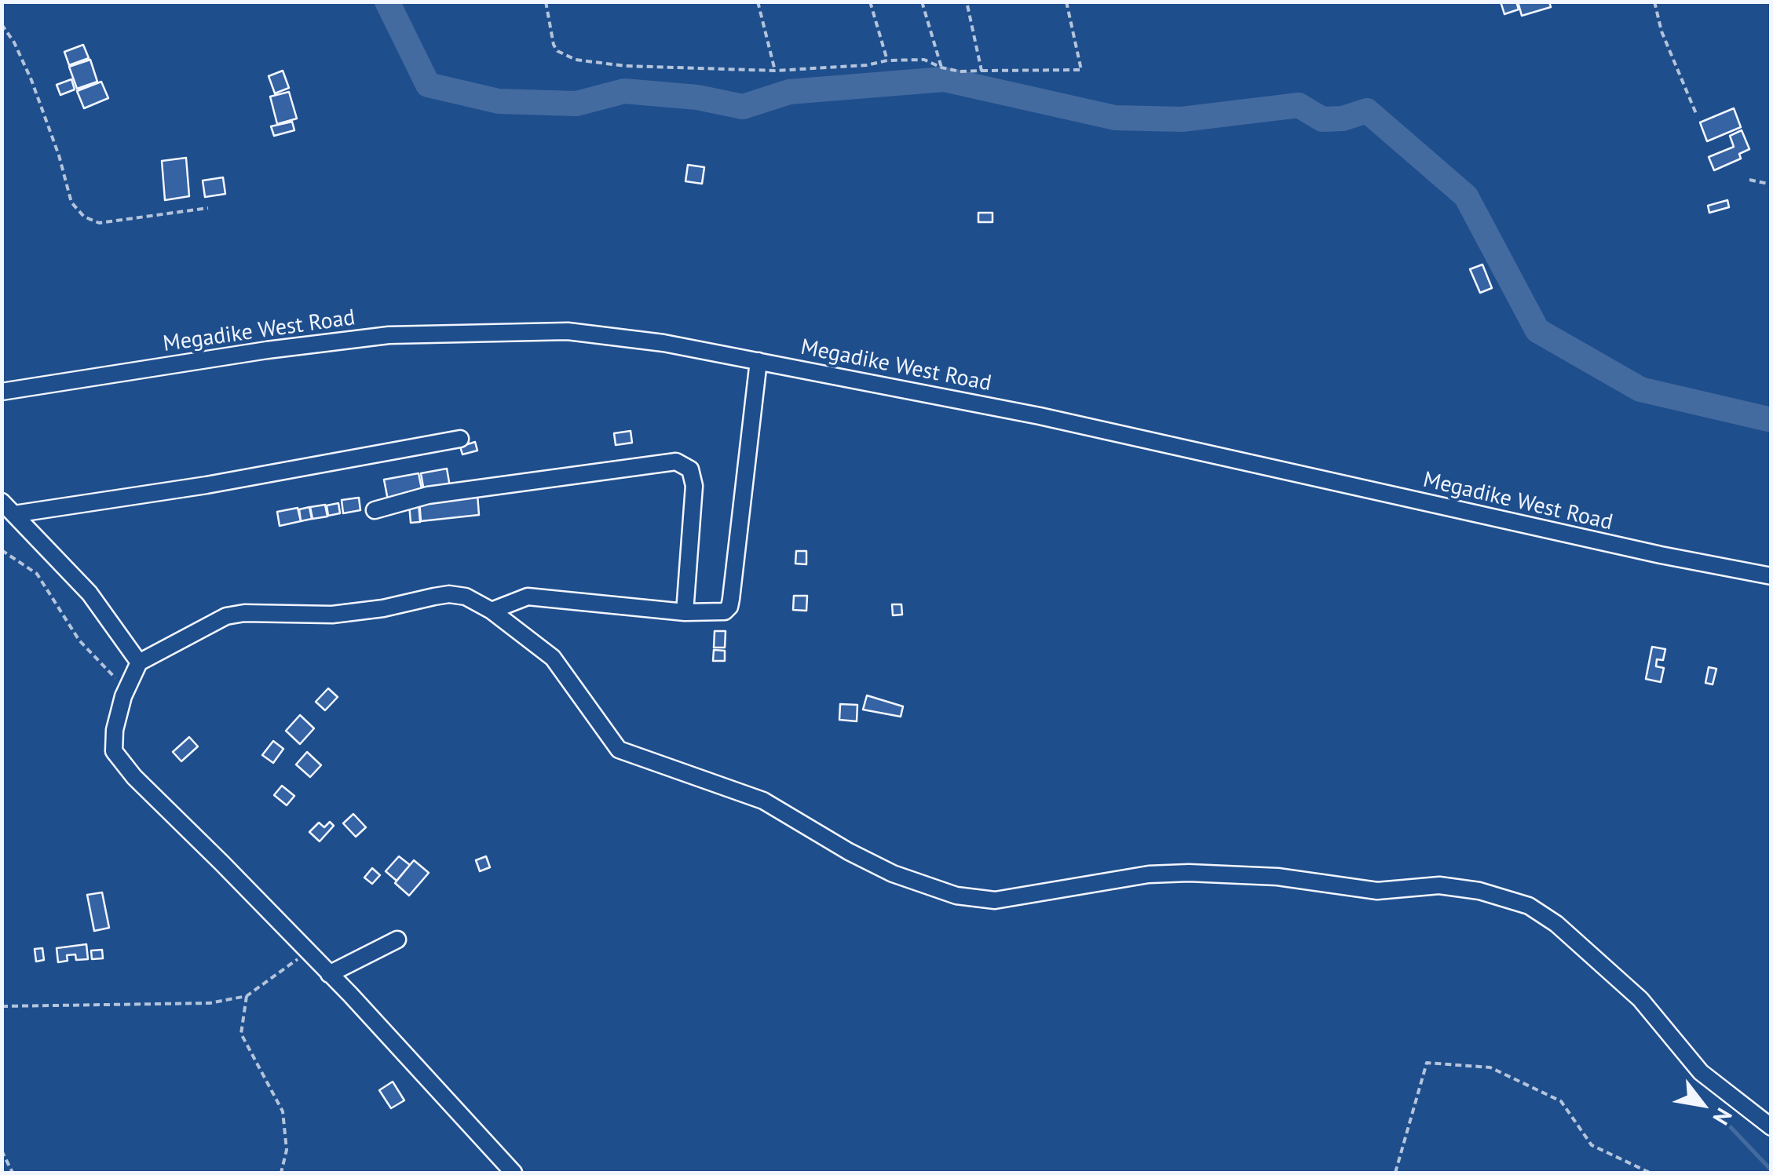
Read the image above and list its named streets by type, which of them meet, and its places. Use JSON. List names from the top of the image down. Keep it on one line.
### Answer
{"streets":{"street":["Megadike West Road"]},"north":"bottom right"}
